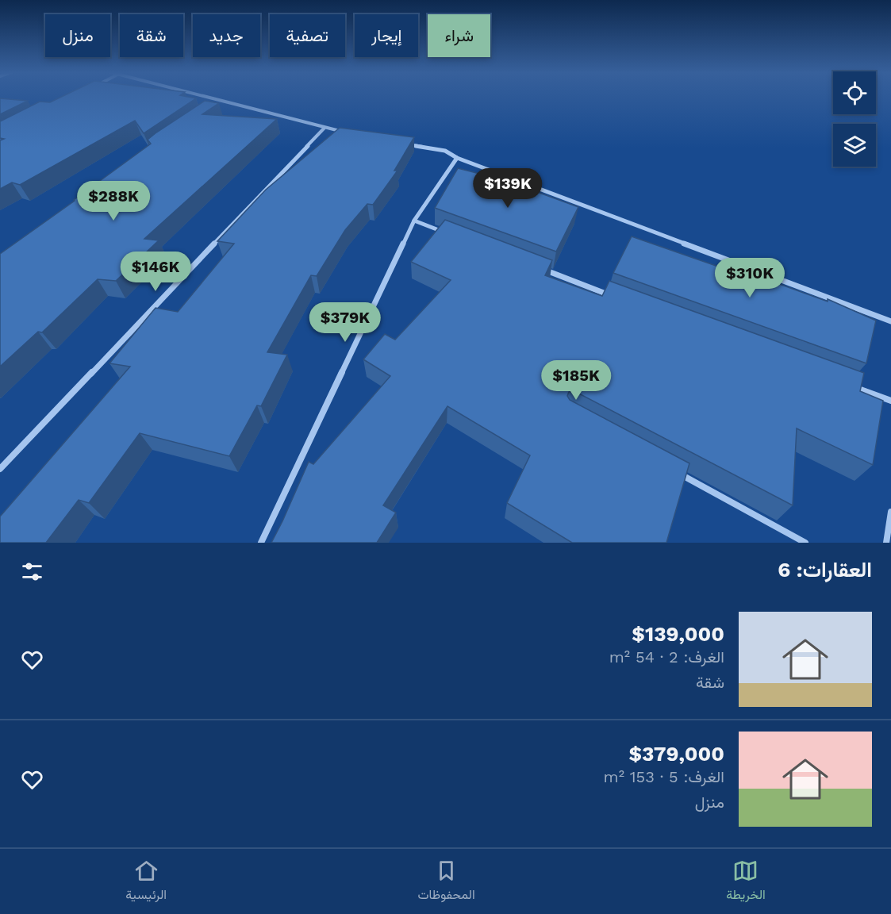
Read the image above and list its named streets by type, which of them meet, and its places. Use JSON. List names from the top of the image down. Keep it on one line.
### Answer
{"page":{"chip":["شراء","إيجار","تصفية","جديد","شقة","منزل"],"price":["$139K","$288K","$146K","$310K","$379K","$185K"],"heading":"العقارات: 6","list":[{"name":"$139,000","note":"الغرف: 2 · 54 m² · شقة"},{"name":"$379,000","note":"الغرف: 5 · 153 m² · منزل"}],"tabs":["الخريطة","المحفوظات","الرئيسية"]}}
